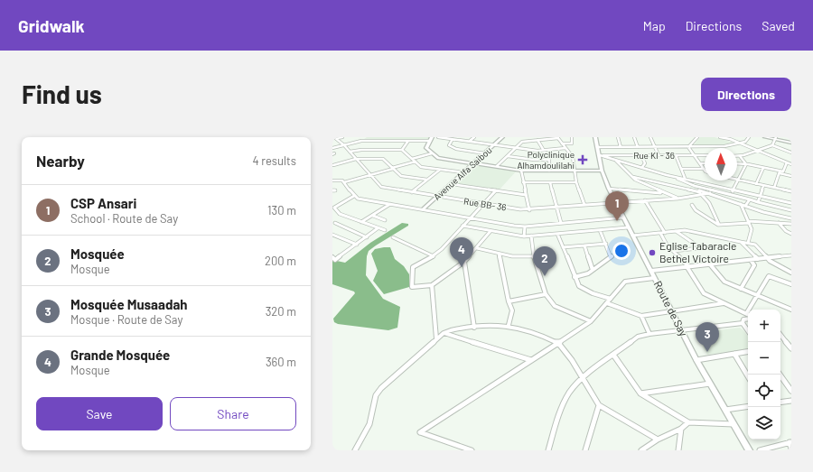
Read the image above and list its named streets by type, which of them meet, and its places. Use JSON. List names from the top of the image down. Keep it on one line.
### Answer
{"streets":{"street":["Rue KI - 36","Avenue Alfa Saibou","Rue BB- 36","Route de Say"]},"crossings":[["Rue KI - 36","Route de Say"],["Avenue Alfa Saibou","Rue BB- 36"],["Rue BB- 36","Route de Say"]],"places":{"health":["Polyclinique Alhamdoulilahi"],"other":["Eglise Tabaracle Bethel Victoire"]},"north":"top","page":{"header":"Gridwalk","nav":["Map","Directions","Saved"],"buttons":["Directions",["Save","Share"]],"title":"Find us","heading":["Nearby","4 results"],"list":[{"mark":"1","name":"CSP Ansari","note":"School · Route de Say","value":"130 m"},{"mark":"2","name":"Mosquée","note":"Mosque","value":"200 m"},{"mark":"3","name":"Mosquée Musaadah","note":"Mosque · Route de Say","value":"320 m"},{"mark":"4","name":"Grande Mosquée","note":"Mosque","value":"360 m"}],"pins":["1","4","2","3"],"map_buttons":["+","−"]}}
